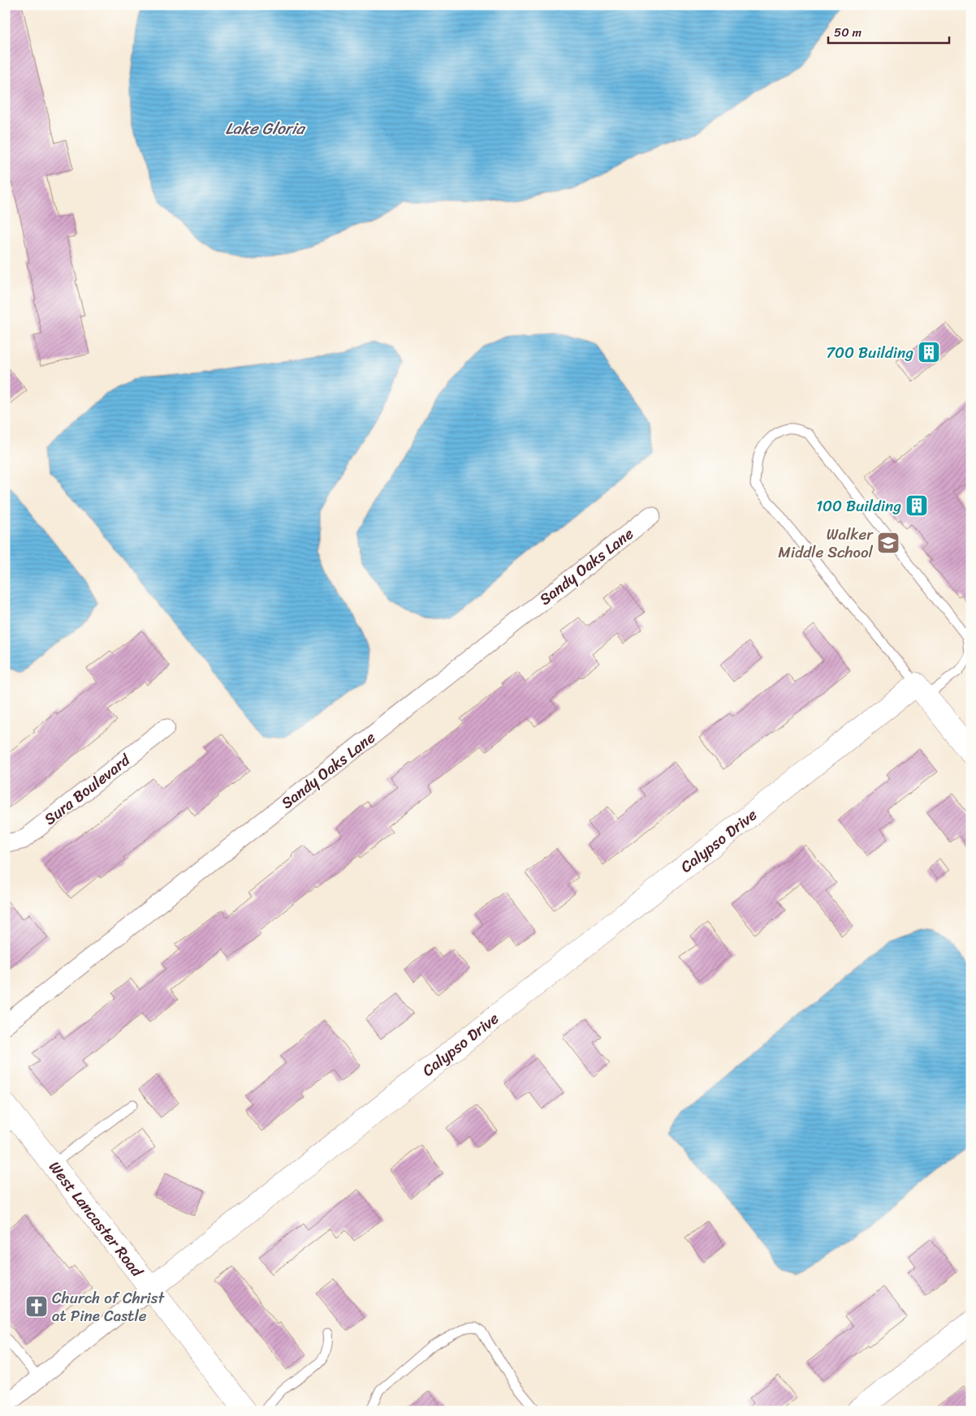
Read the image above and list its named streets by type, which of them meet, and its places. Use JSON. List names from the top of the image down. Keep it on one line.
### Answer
{"streets":{"street":["Sandy Oaks Lane","Sura Boulevard","Calypso Drive","West Lancaster Road"]},"crossings":[["Calypso Drive","West Lancaster Road"]],"water":["Lake Gloria"],"places":{"building":["700 Building","100 Building"],"school or university":["Walker Middle School"],"church":["Church of Christ at Pine Castle"]},"scale_bar":"50 m"}
